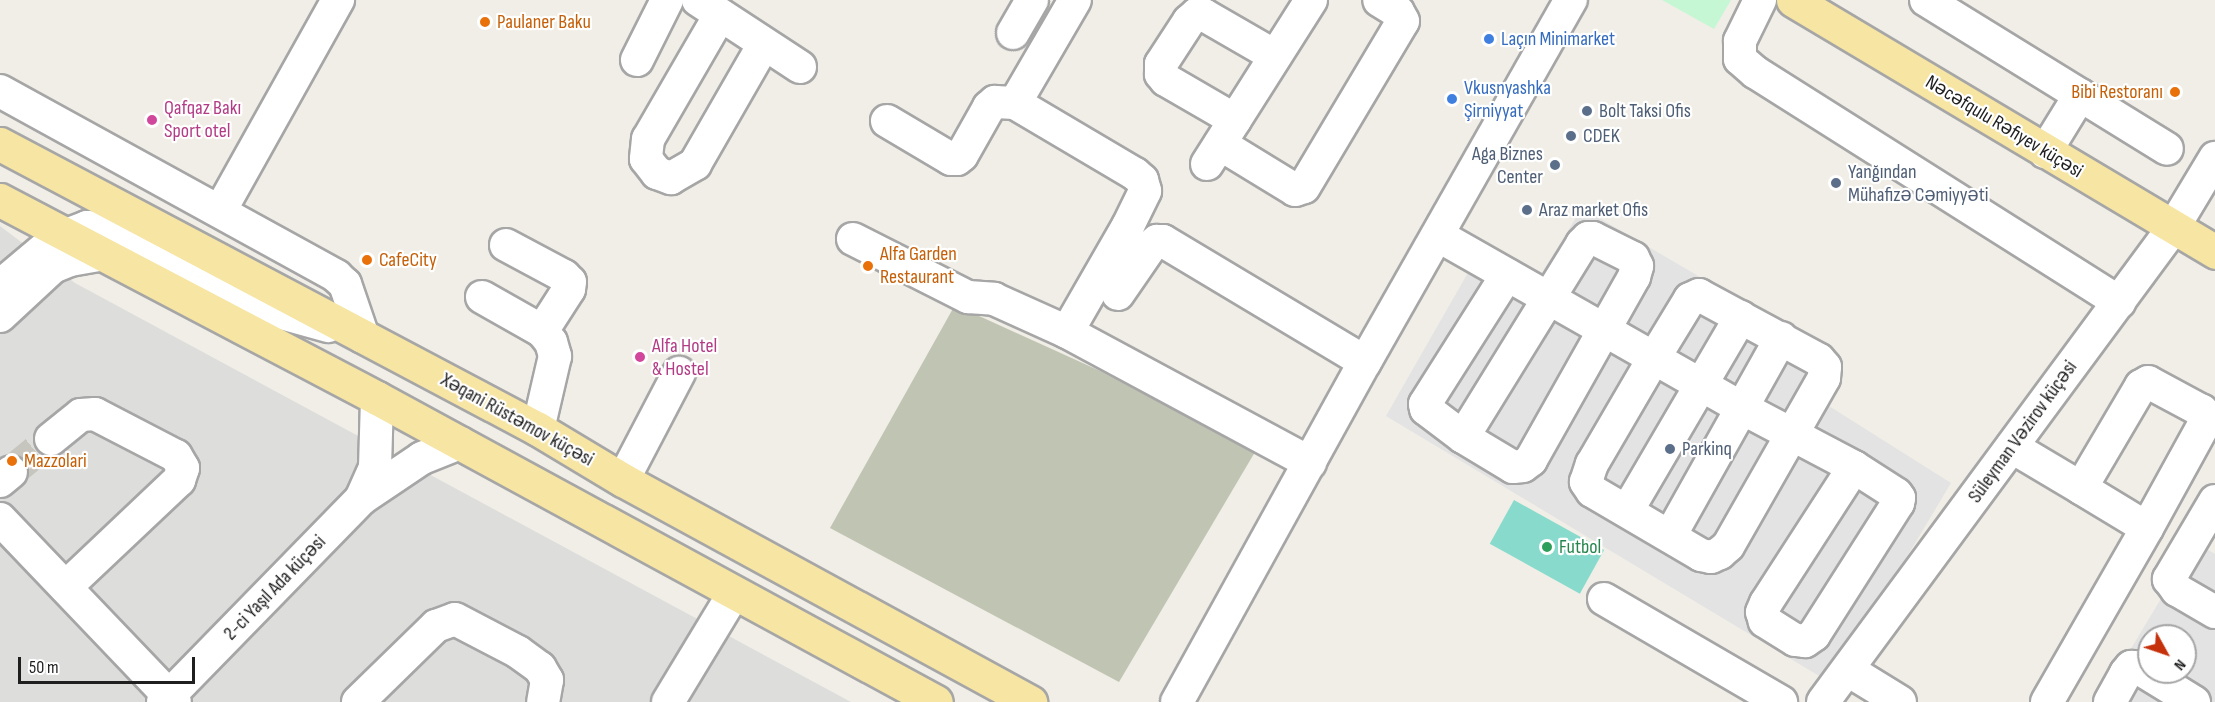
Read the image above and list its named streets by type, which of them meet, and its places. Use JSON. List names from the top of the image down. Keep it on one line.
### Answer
{"streets":{"main road":["Nəcəfqulu Rəfiyev küçəsi","Xəqani Rüstəmov küçəsi"],"street":["Süleyman Vəzirov küçəsi","2-ci Yaşıl Ada küçəsi"]},"crossings":[["Nəcəfqulu Rəfiyev küçəsi","Süleyman Vəzirov küçəsi"]],"places":["Paulaner Baku","Laçın Minimarket","‌Bibi Restoranı","Vkusnyashka Şirniyyat","Bolt Taksi Ofis","Qafqaz Bakı Sport otel","CDEK","Aga Biznes Center","Yanğından Mühafizə Cəmiyyəti","Araz market Ofis","CafeCity","Alfa Garden Restaurant","Alfa Hotel & Hostel","Parkinq","Mazzolari","Futbol"],"scale_bar":"50 m","north":"bottom right"}
